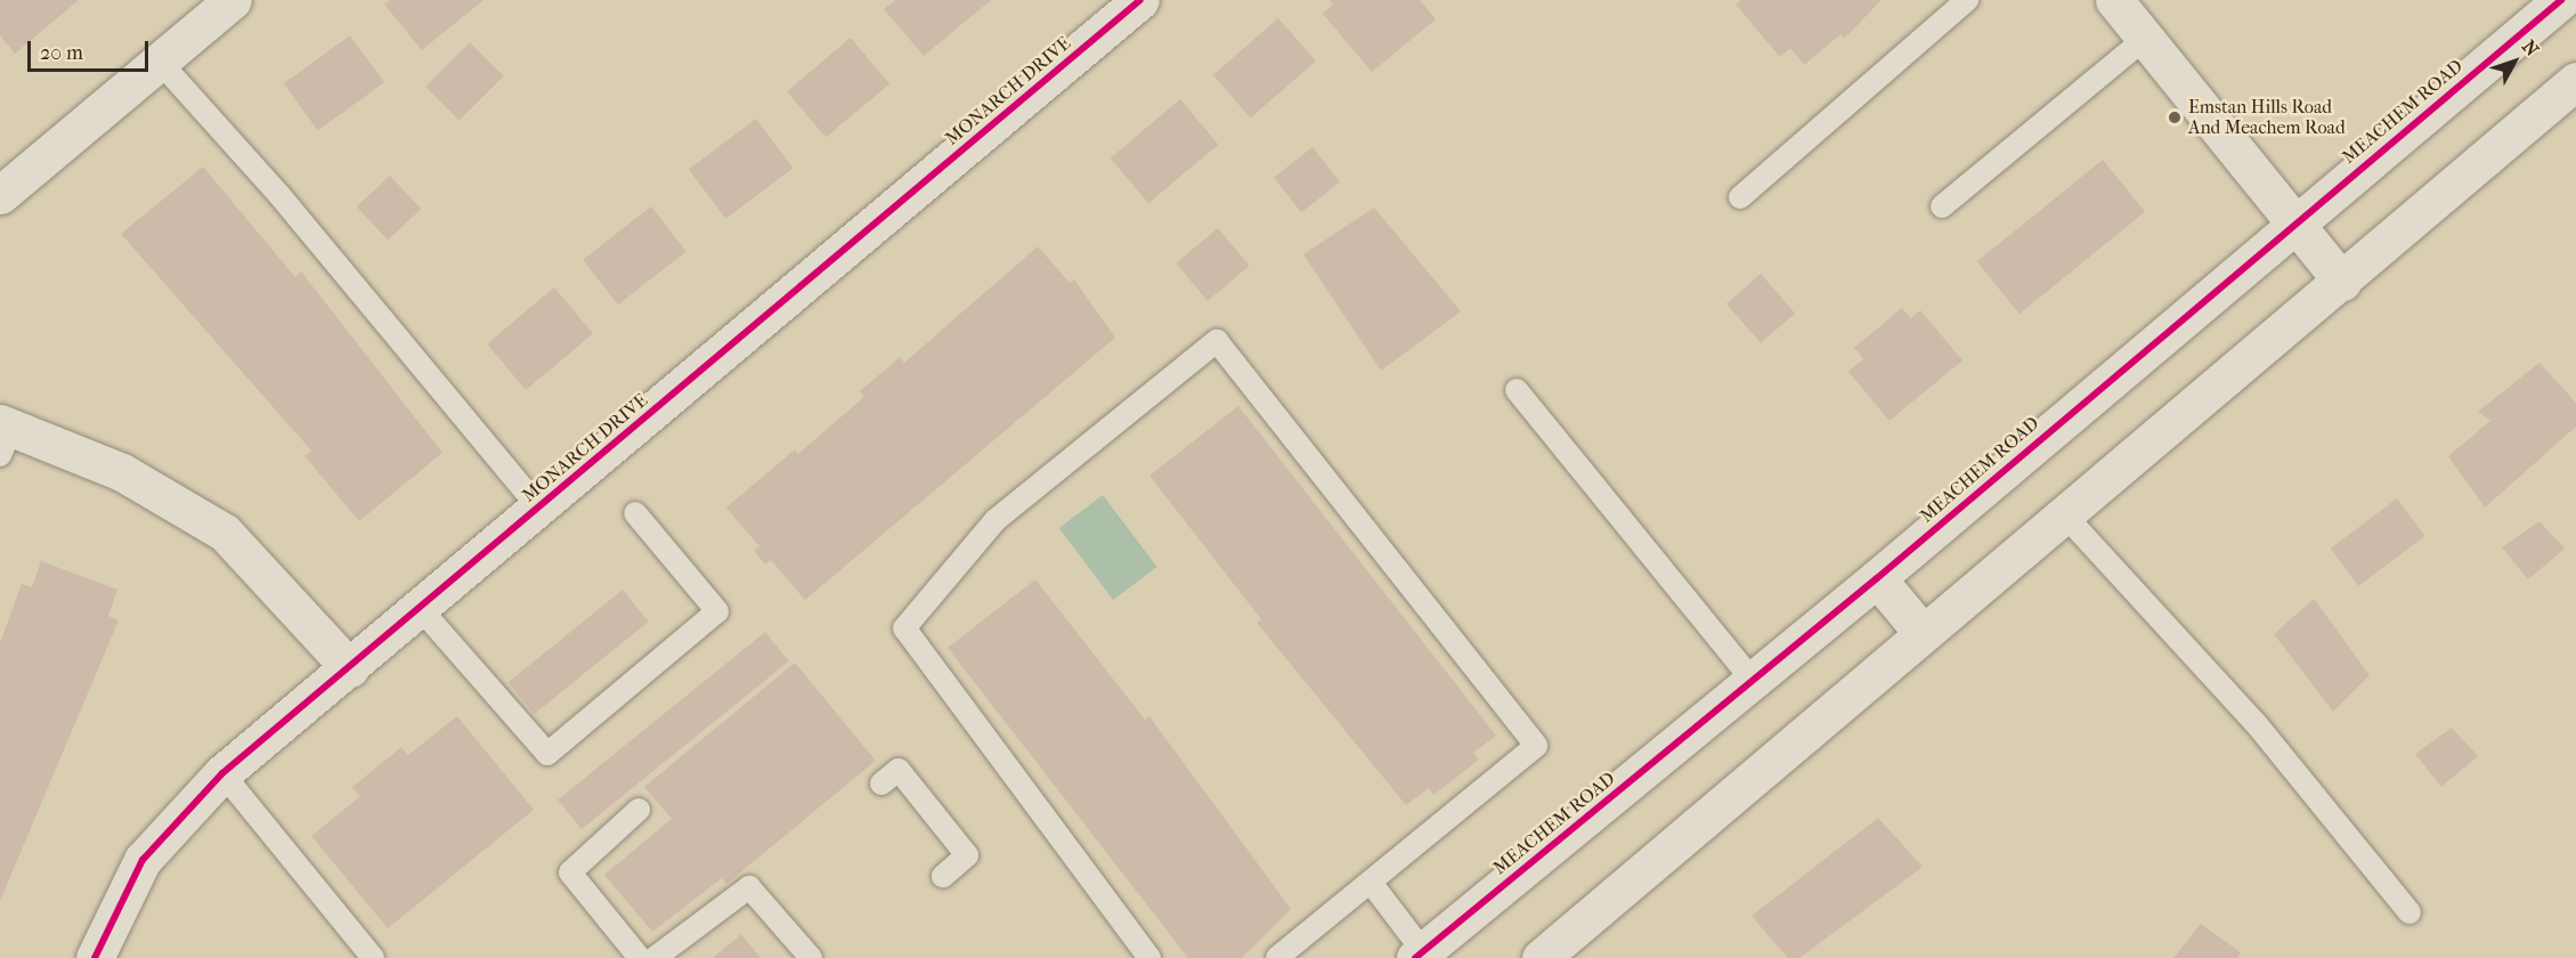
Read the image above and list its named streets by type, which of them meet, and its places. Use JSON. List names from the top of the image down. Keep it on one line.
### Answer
{"streets":{"street":["MONARCH DRIVE","MEACHEM ROAD"]},"places":["Emstan Hills Road And Meachem Road"],"scale_bar":"20 m","north":"top right"}
